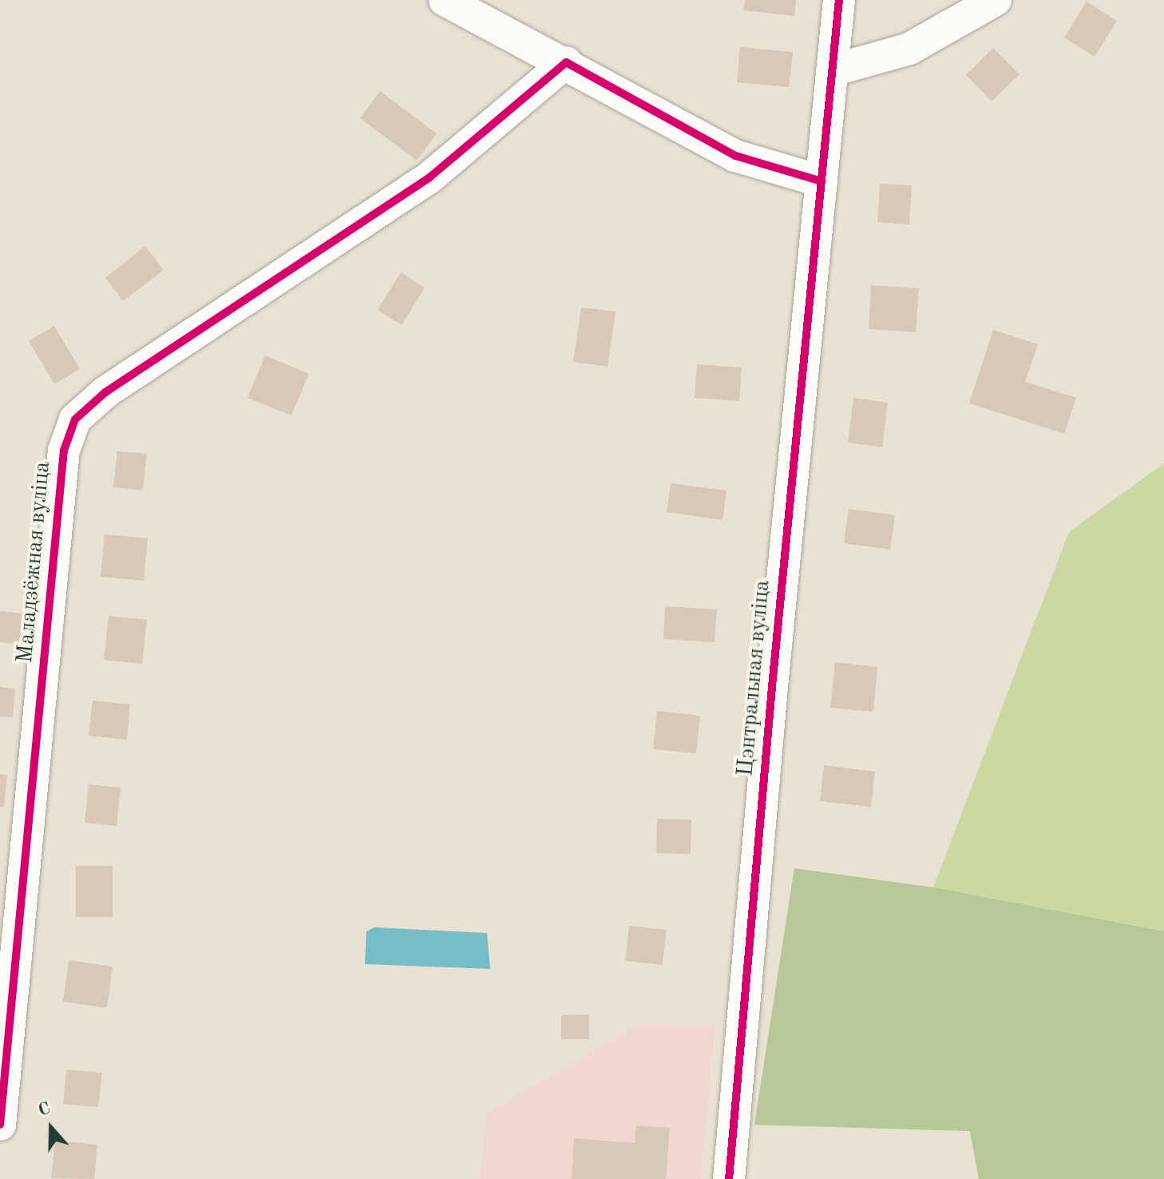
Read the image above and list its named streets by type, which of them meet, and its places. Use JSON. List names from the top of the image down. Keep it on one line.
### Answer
{"streets":{"street":["Маладзёжная вуліца","Цэнтральная вуліца"]},"north":"top"}
